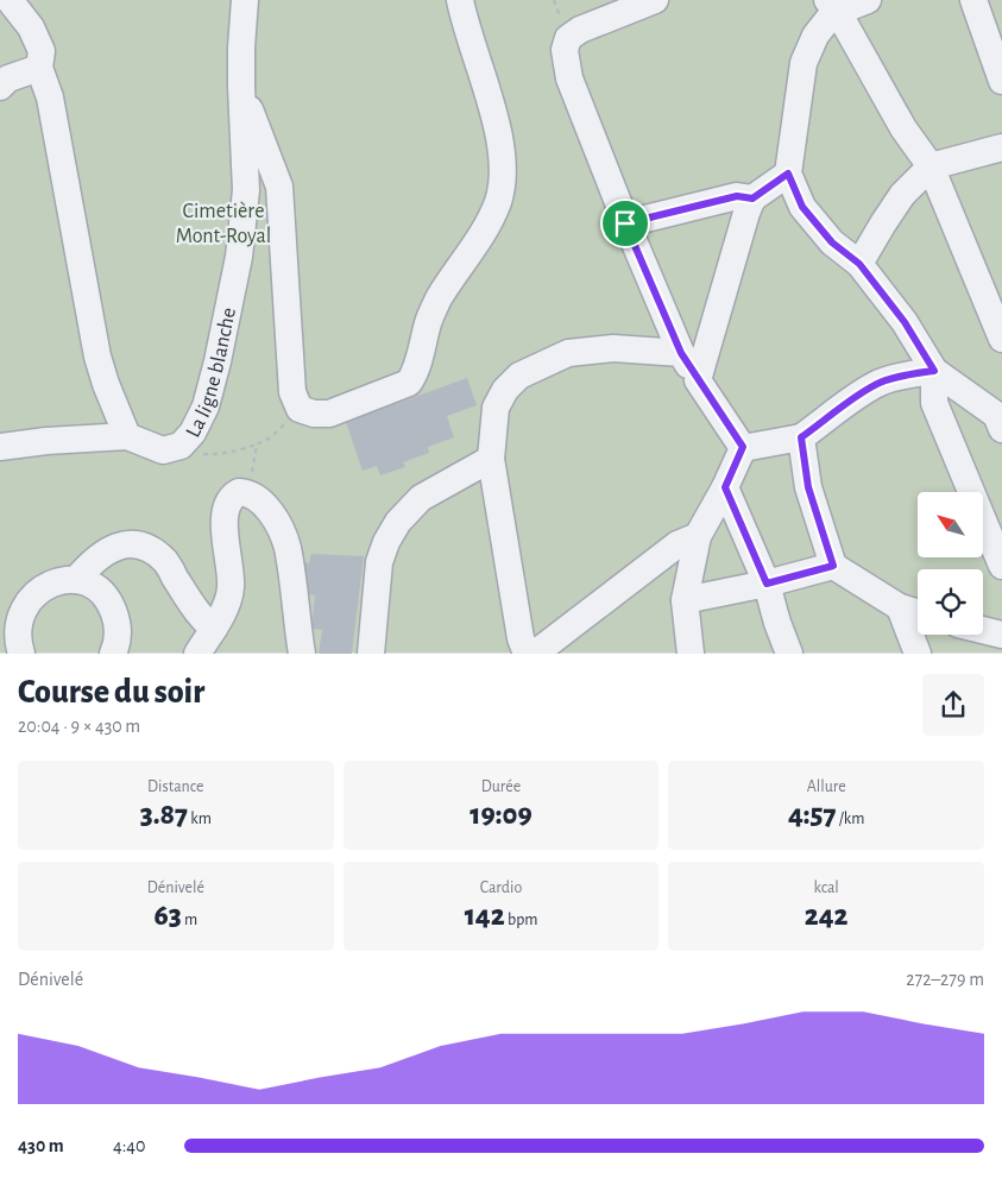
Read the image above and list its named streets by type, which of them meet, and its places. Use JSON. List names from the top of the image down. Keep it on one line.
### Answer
{"streets":{"lane":["La ligne blanche"]},"parks":["Cimetière Mont-Royal"],"north":"top left","page":{"heading":["Course du soir","20:04 · 9 × 430 m"],"stats":[["Distance","3.87 km"],["Durée","19:09"],["Allure","4:57 /km"],["Dénivelé","63 m"],["Cardio","142 bpm"],["kcal","242"]],"chart":["Dénivelé","272–279 m"],"list":[{"name":"430 m","note":"4:40"}]}}
